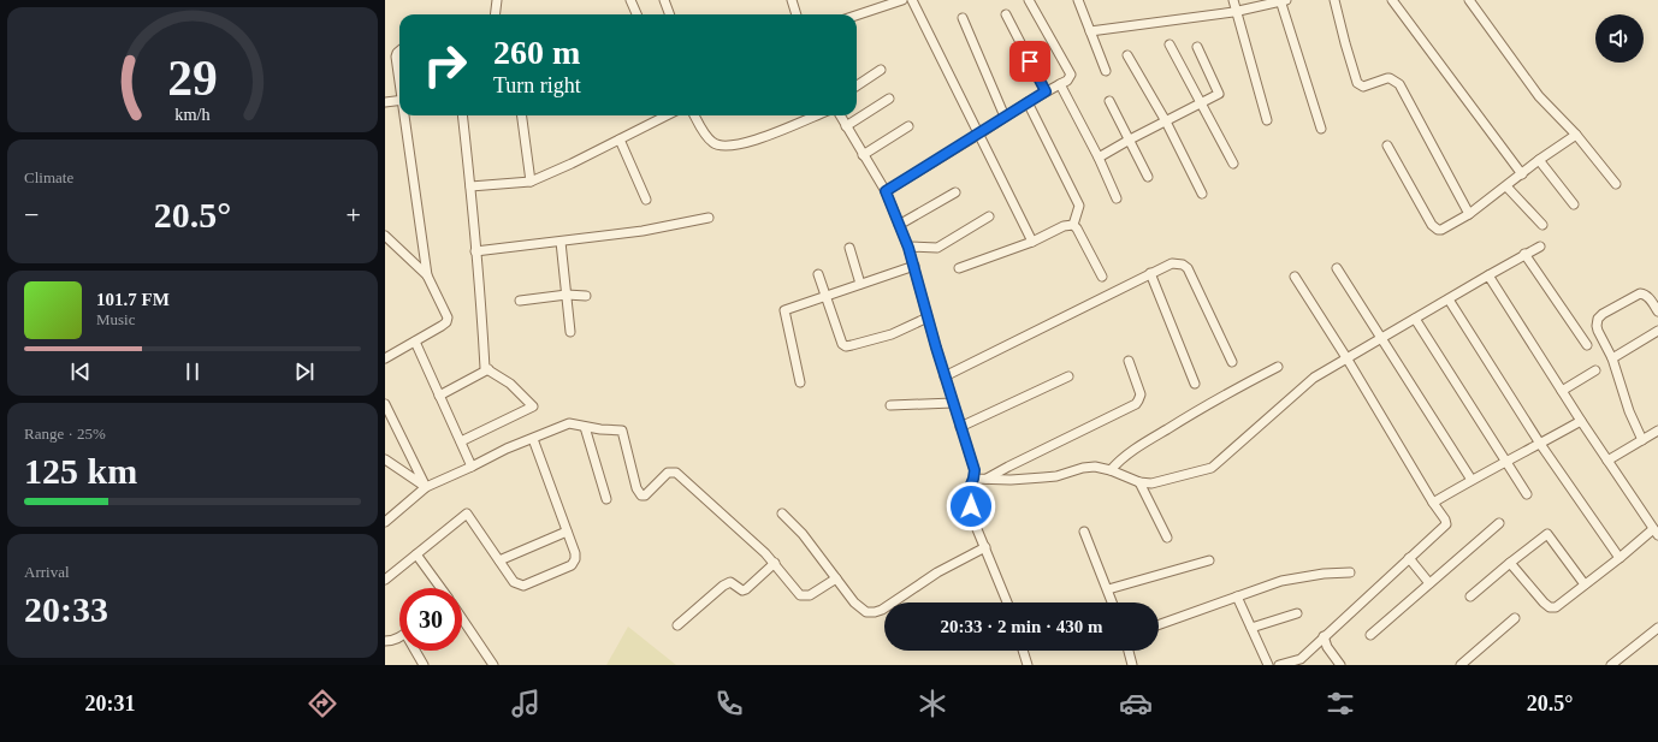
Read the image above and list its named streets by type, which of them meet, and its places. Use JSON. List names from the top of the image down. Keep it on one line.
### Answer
{"page":{"turn":["260 m","Turn right"],"tile":["Climate",["Range · 25%","125 km"],["Arrival","20:33"]],"heat":["−","20.5°","+"],"song":["101.7 FM","Music"],"limit":"30","trip":"20:33 · 2 min · 430 m","tabs":["20:31","20.5°"],"gauge":["29","km/h"]}}
